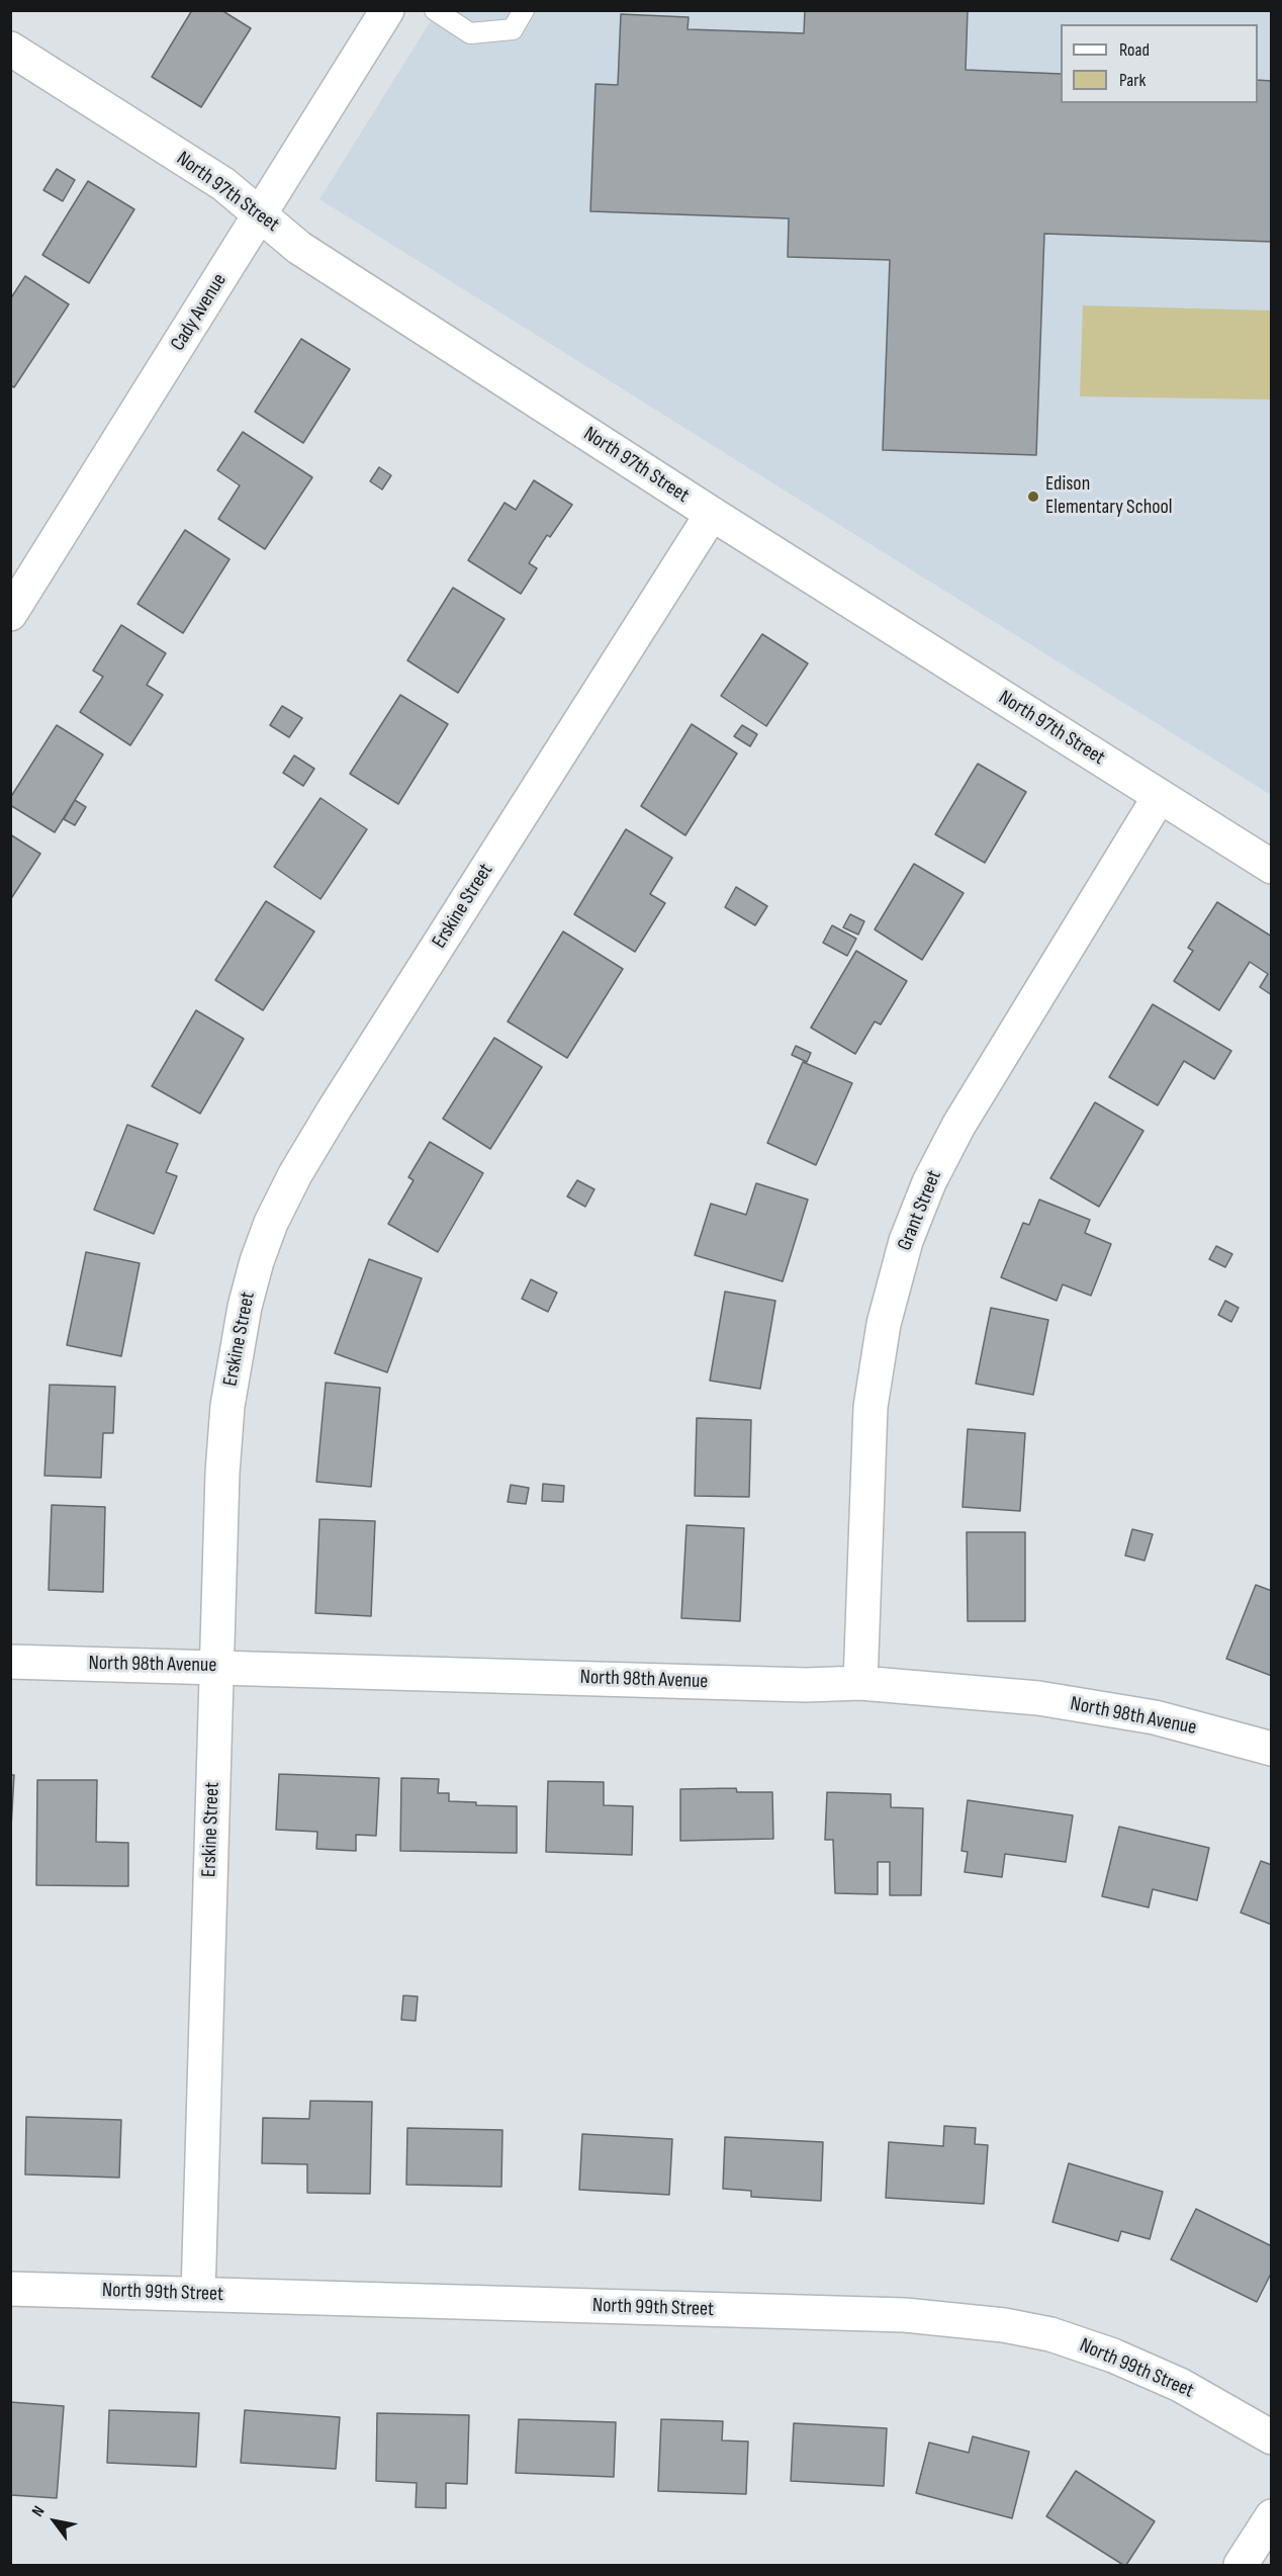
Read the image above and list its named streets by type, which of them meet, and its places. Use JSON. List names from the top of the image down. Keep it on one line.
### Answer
{"streets":{"street":["North 97th Street","Cady Avenue","Erskine Street","Grant Street","North 98th Avenue","North 99th Street"]},"crossings":[["North 97th Street","Cady Avenue"],["North 97th Street","Erskine Street"],["North 97th Street","Grant Street"],["Erskine Street","North 98th Avenue"],["Erskine Street","North 99th Street"],["Grant Street","North 98th Avenue"]],"places":["Edison Elementary School"],"legend":["Road","Park"],"north":"top left"}
